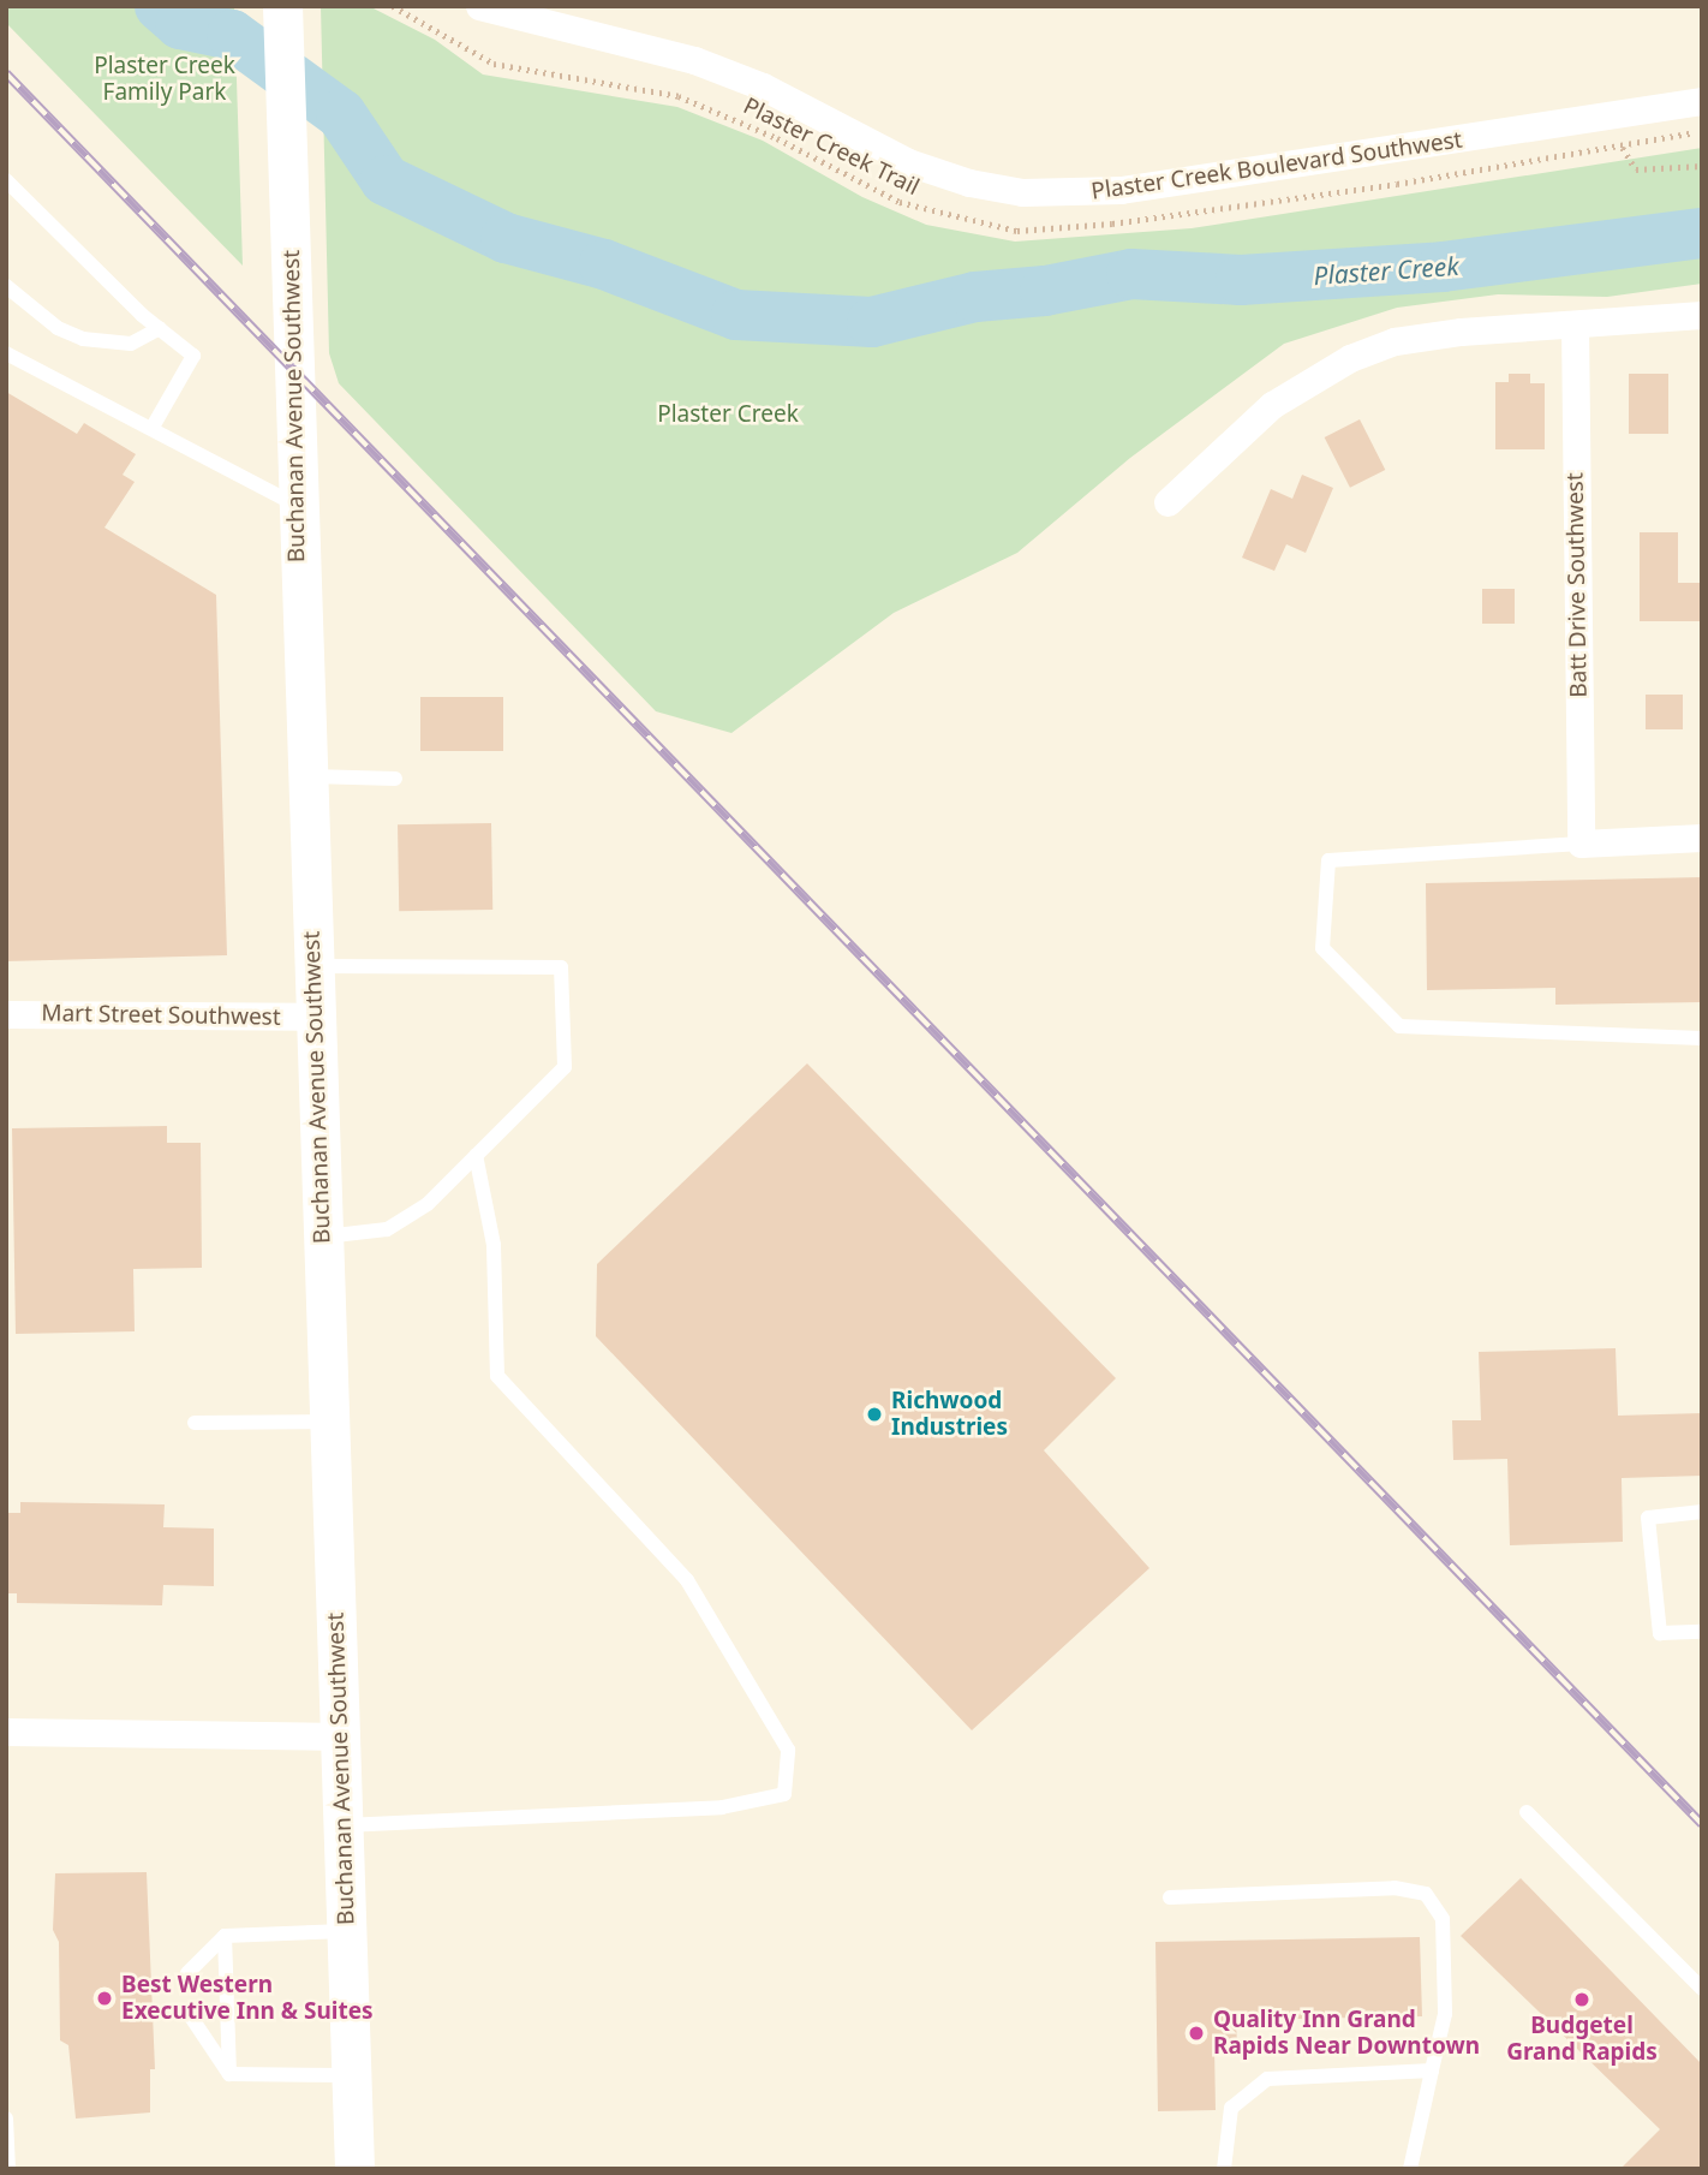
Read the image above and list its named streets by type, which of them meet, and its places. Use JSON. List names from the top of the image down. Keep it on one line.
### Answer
{"streets":{"street":["Plaster Creek Boulevard Southwest","Buchanan Avenue Southwest","Batt Drive Southwest","Mart Street Southwest"],"path":["Plaster Creek Trail"]},"crossings":[["Buchanan Avenue Southwest","Mart Street Southwest"]],"water":["Plaster Creek"],"parks":["Plaster Creek Family Park","Plaster Creek"],"places":["Richwood Industries","Best Western Executive Inn & Suites","Budgetel Grand Rapids","Quality Inn Grand Rapids Near Downtown"]}
